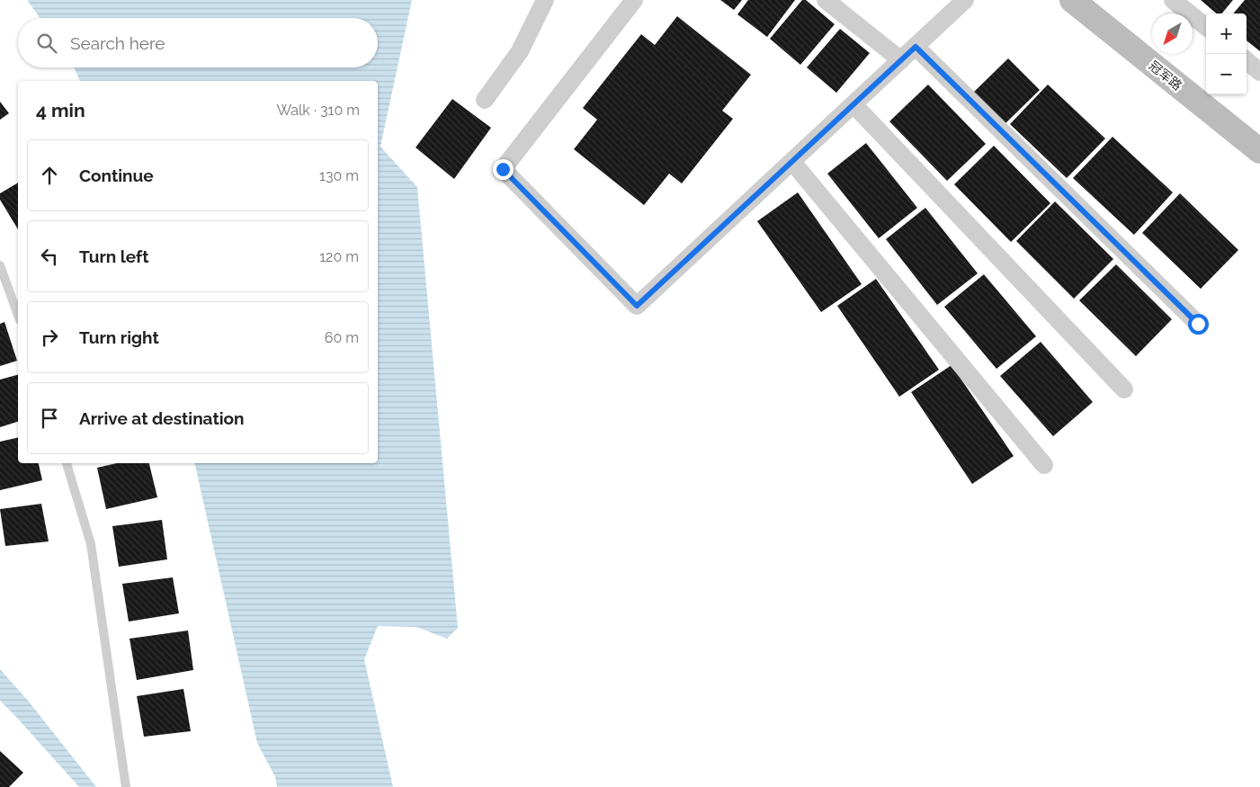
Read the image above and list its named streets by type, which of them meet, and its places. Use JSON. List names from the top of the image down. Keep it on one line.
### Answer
{"streets":{"street":["冠军路"]},"north":"bottom left","page":{"map_buttons":["+","−"],"search":"Search here","heading":["4 min","Walk · 310 m"],"list":[["Continue","130 m"],["Turn left","120 m"],["Turn right","60 m"],"Arrive at destination"]}}
